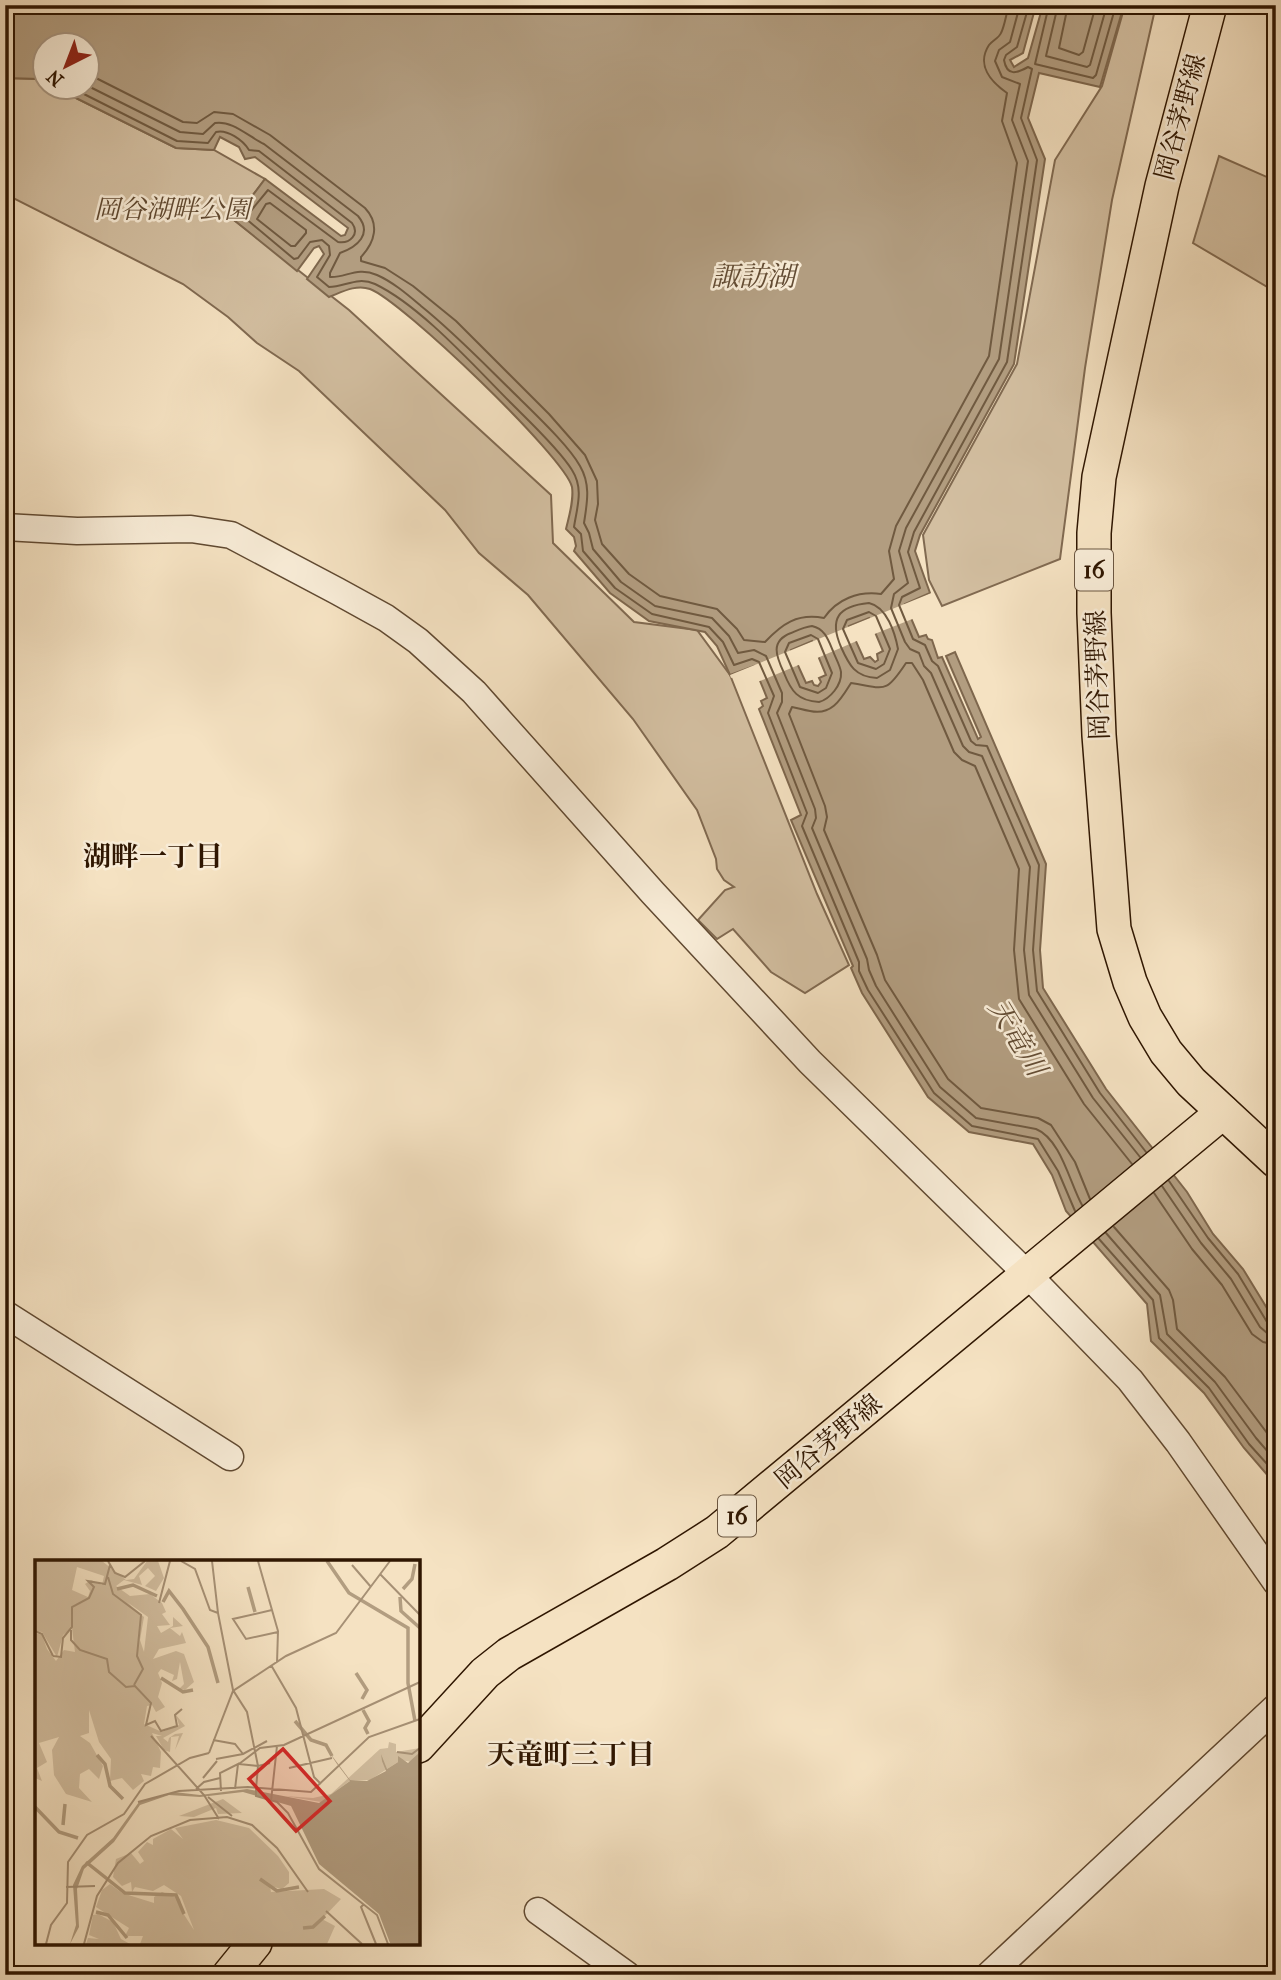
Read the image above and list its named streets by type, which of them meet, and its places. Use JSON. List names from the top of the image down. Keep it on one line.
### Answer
{"streets":{"main road":["岡谷茅野線","16"]},"districts":["湖畔一丁目","天竜町三丁目"],"water":["諏訪湖","天竜川"],"parks":["岡谷湖畔公園"],"north":"bottom left"}
